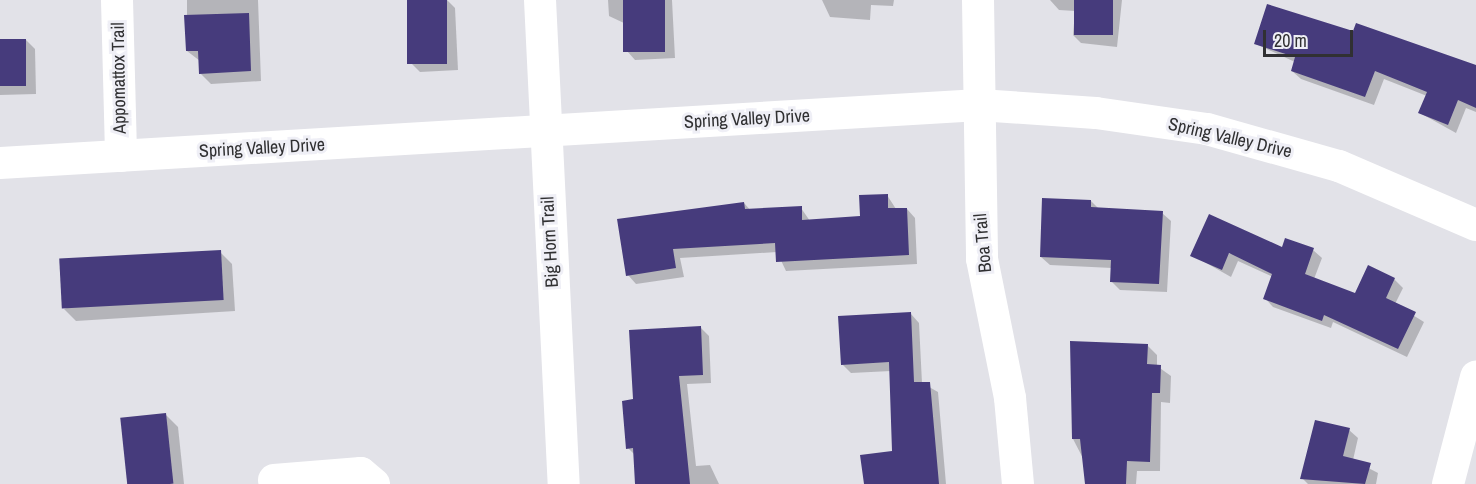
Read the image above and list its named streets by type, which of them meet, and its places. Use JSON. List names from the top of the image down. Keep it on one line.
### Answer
{"streets":{"street":["Appomattox Trail","Spring Valley Drive","Big Horn Trail","Boa Trail"]},"crossings":[["Appomattox Trail","Spring Valley Drive"],["Spring Valley Drive","Big Horn Trail"],["Spring Valley Drive","Boa Trail"]],"scale_bar":"20 m"}
